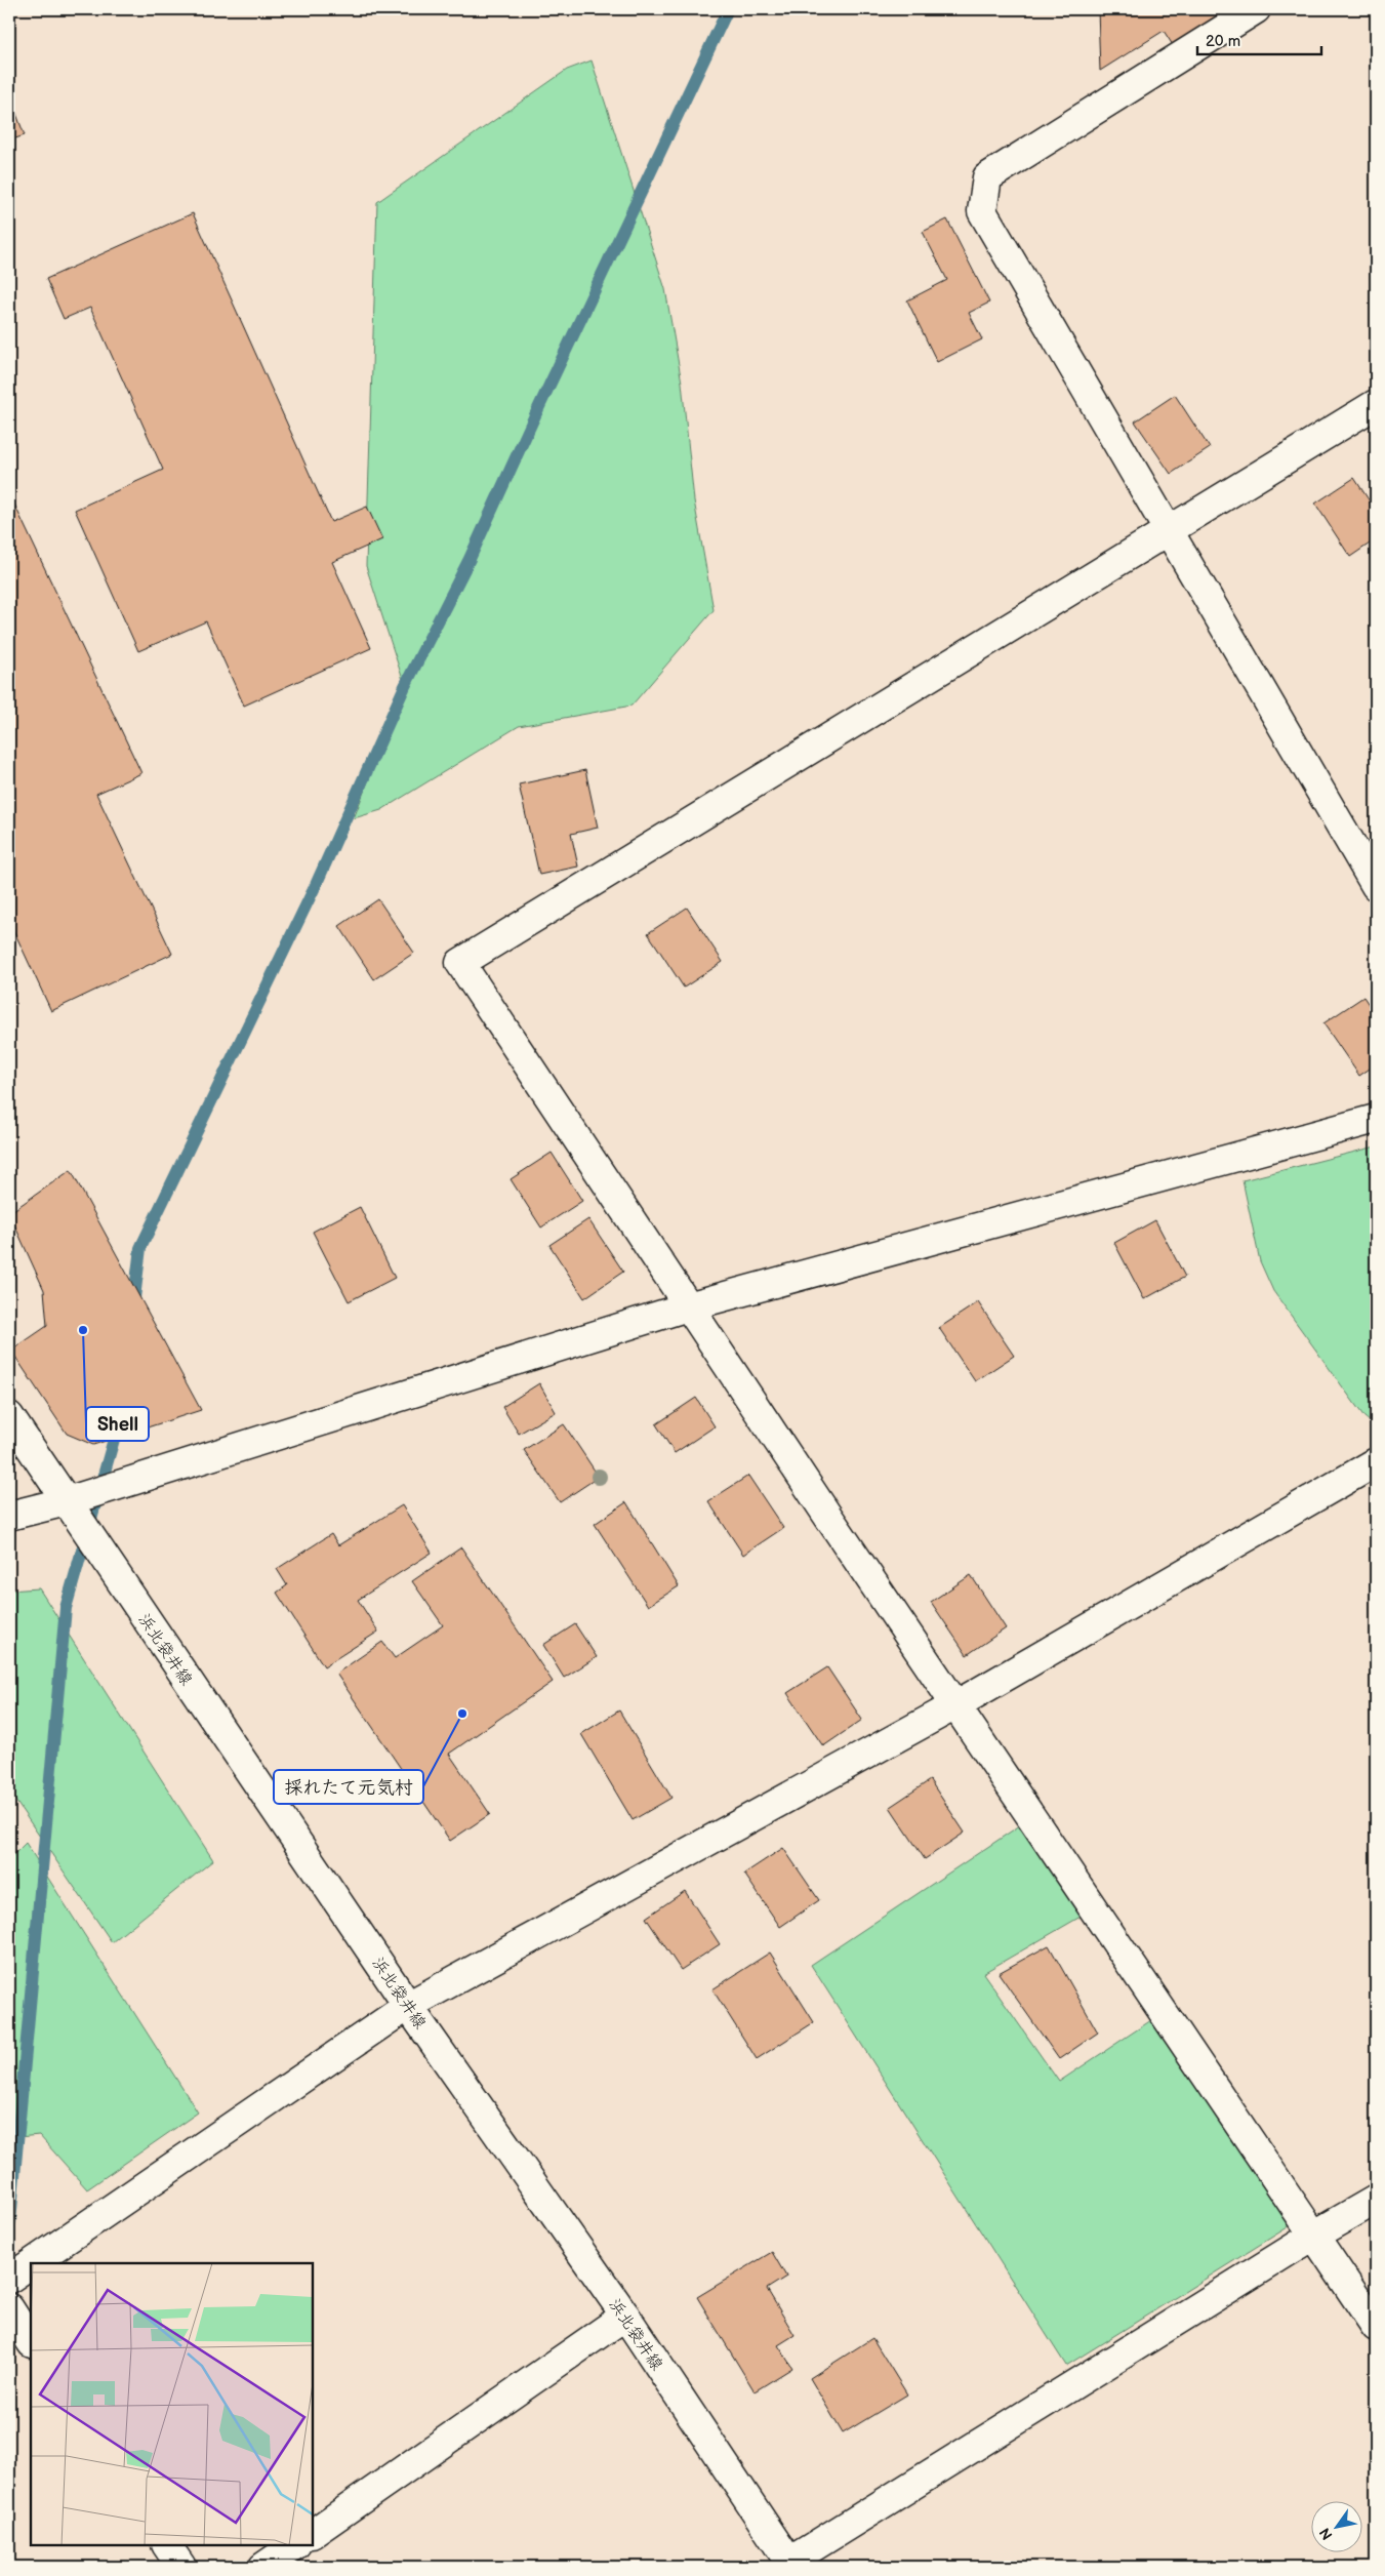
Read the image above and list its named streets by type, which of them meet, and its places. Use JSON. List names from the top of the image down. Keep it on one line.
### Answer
{"streets":{"street":["浜北袋井線"]},"places":["Shell","採れたて元気村"],"scale_bar":"20 m","north":"bottom left"}
